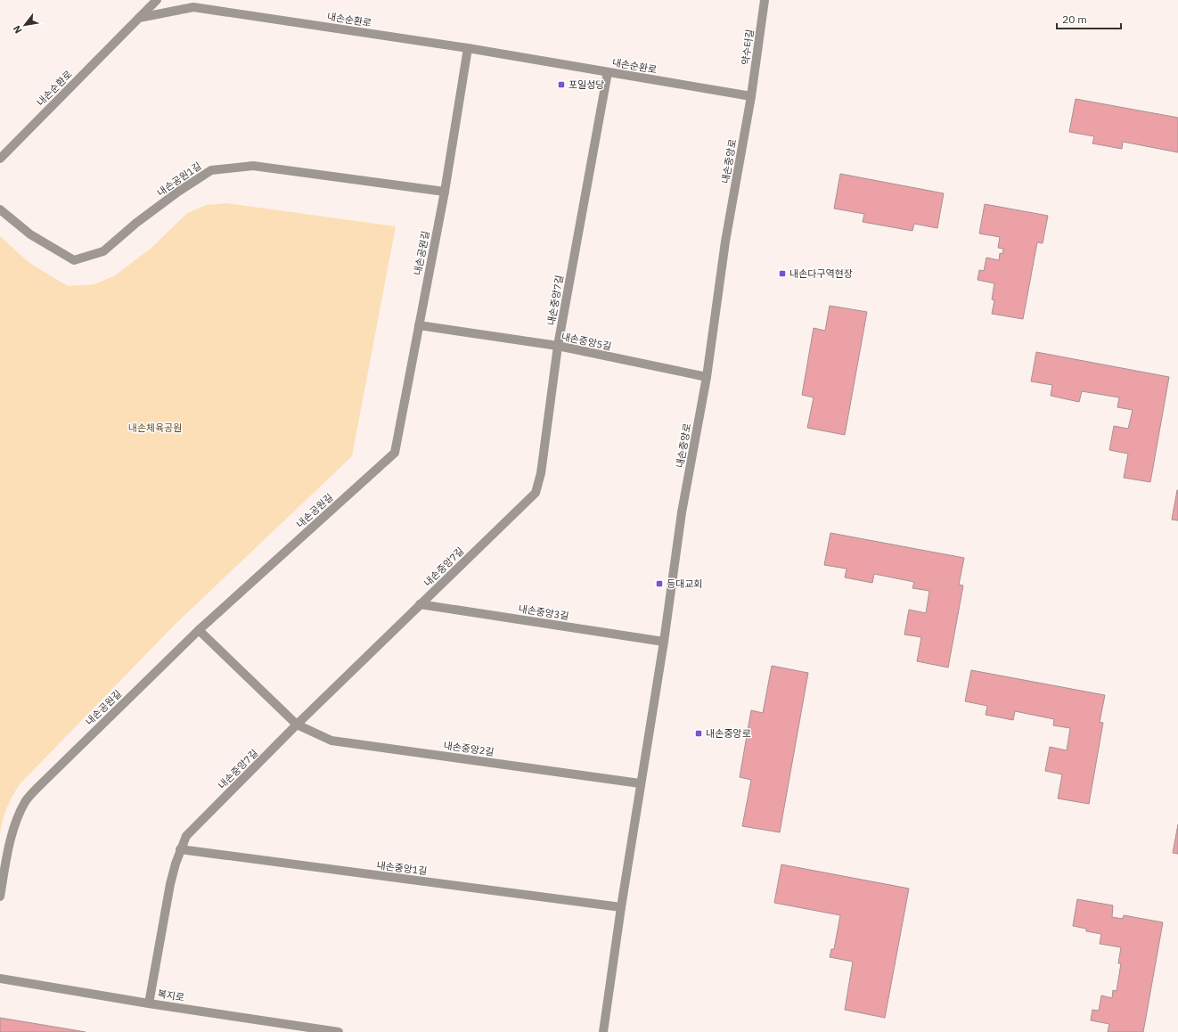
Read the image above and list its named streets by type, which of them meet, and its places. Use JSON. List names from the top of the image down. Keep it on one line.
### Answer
{"streets":{"street":["내손순환로","약수터길","내손중앙로","내손공원1길","내손공원길","내손중앙7길","내손중앙5길","내손중앙3길","내손중앙2길","내손중앙1길","복지로"]},"crossings":[["내손순환로","약수터길"],["내손순환로","내손중앙로"],["내손순환로","내손공원길"],["내손순환로","내손중앙7길"],["약수터길","내손중앙로"],["내손중앙로","내손중앙5길"],["내손중앙로","내손중앙3길"],["내손중앙로","내손중앙2길"],["내손중앙로","내손중앙1길"],["내손공원1길","내손공원길"],["내손공원길","내손중앙5길"],["내손중앙7길","내손중앙5길"],["내손중앙7길","내손중앙3길"],["내손중앙7길","내손중앙2길"],["내손중앙7길","내손중앙1길"],["내손중앙7길","복지로"]],"parks":["내손체육공원"],"places":{"transit":["포일성당","내손다구역현장","등대교회","내손중앙로"]},"scale_bar":"20 m","north":"bottom left"}
